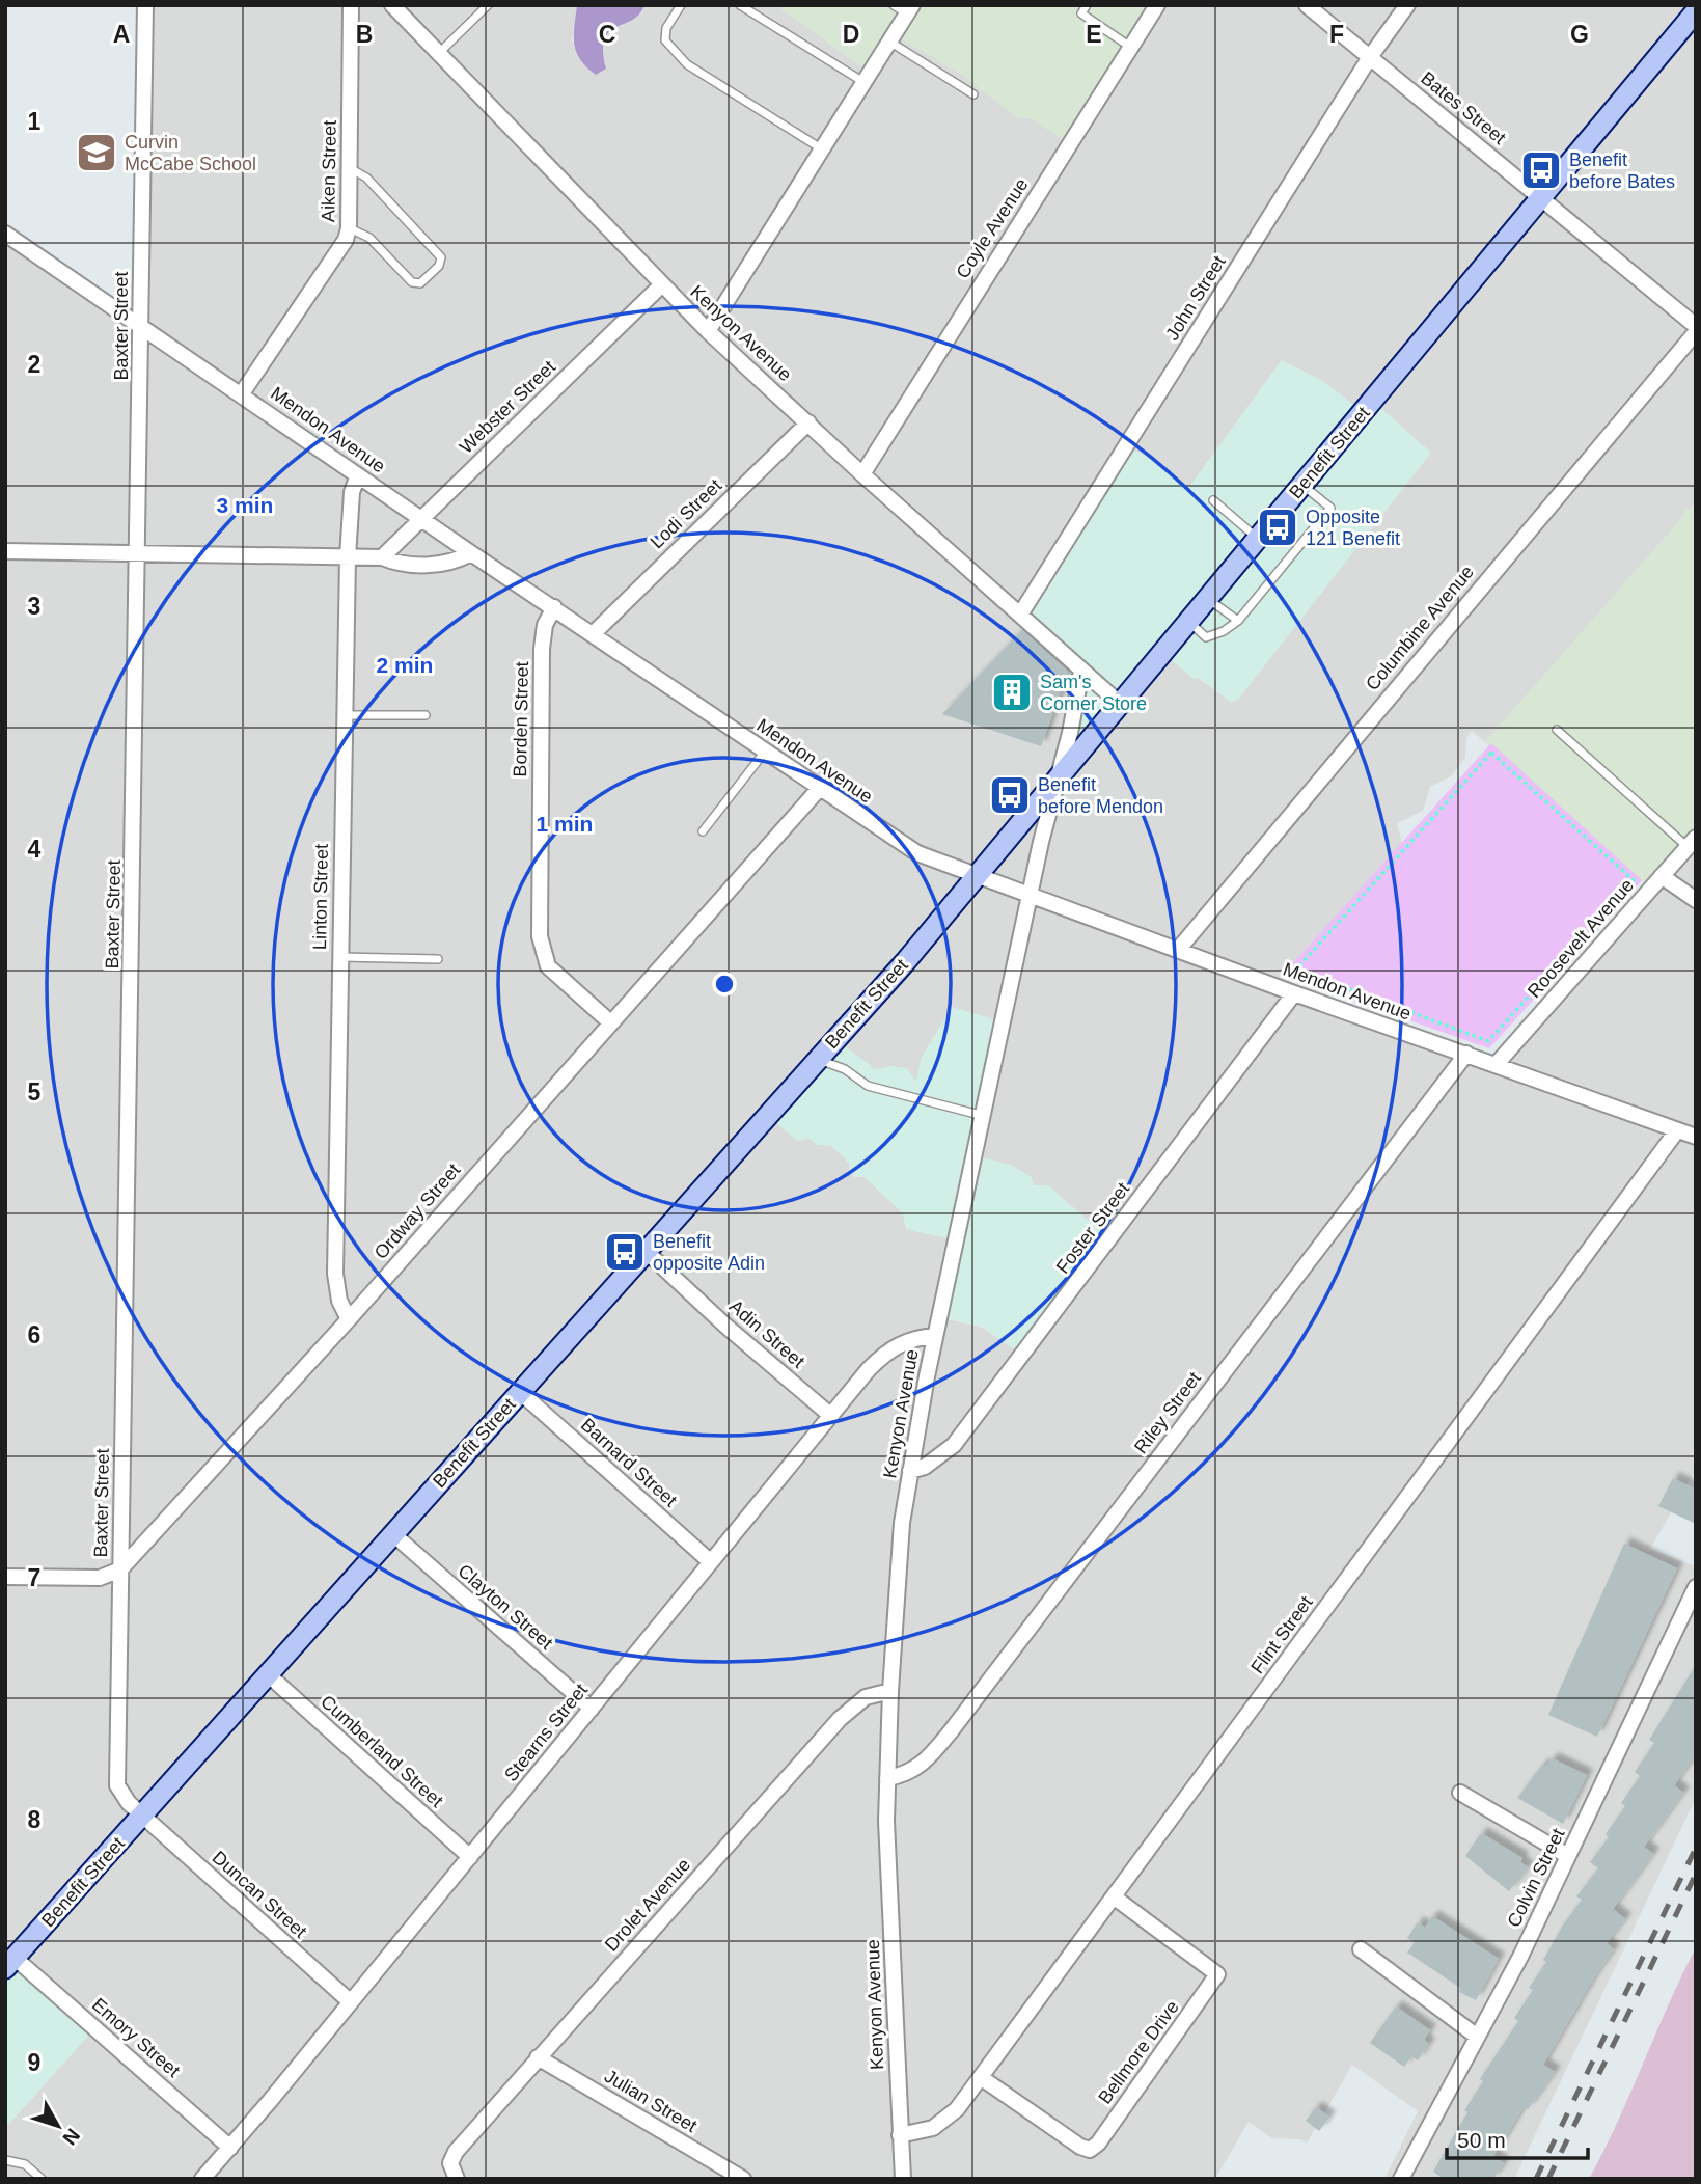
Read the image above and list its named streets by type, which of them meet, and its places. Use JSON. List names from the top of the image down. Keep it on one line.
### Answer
{"streets":{"street":["Bates Street","Aiken Street","Coyle Avenue","John Street","Baxter Street","Kenyon Avenue","Webster Street","Mendon Avenue","Benefit Street","Lodi Street","Columbine Avenue","Borden Street","Linton Street","Roosevelt Avenue","Ordway Street","Foster Street","Adin Street","Riley Street","Barnard Street","Clayton Street","Flint Street","Stearns Street","Cumberland Street","Colvin Street","Duncan Street","Drolet Avenue","Emory Street","Bellmore Drive","Julian Street"]},"crossings":[["Bates Street","John Street"],["Bates Street","Benefit Street"],["Aiken Street","Mendon Avenue"],["Coyle Avenue","Kenyon Avenue"],["John Street","Kenyon Avenue"],["Baxter Street","Mendon Avenue"],["Baxter Street","Benefit Street"],["Baxter Street","Ordway Street"],["Baxter Street","Duncan Street"],["Kenyon Avenue","Webster Street"],["Kenyon Avenue","Mendon Avenue"],["Kenyon Avenue","Benefit Street"],["Kenyon Avenue","Lodi Street"],["Kenyon Avenue","Foster Street"],["Kenyon Avenue","Riley Street"],["Kenyon Avenue","Flint Street"],["Kenyon Avenue","Stearns Street"],["Kenyon Avenue","Drolet Avenue"],["Webster Street","Mendon Avenue"],["Mendon Avenue","Benefit Street"],["Mendon Avenue","Lodi Street"],["Mendon Avenue","Columbine Avenue"],["Mendon Avenue","Borden Street"],["Mendon Avenue","Linton Street"],["Mendon Avenue","Roosevelt Avenue"],["Mendon Avenue","Ordway Street"],["Mendon Avenue","Foster Street"],["Mendon Avenue","Riley Street"],["Mendon Avenue","Flint Street"],["Benefit Street","Adin Street"],["Benefit Street","Barnard Street"],["Benefit Street","Clayton Street"],["Benefit Street","Cumberland Street"],["Benefit Street","Duncan Street"],["Benefit Street","Emory Street"],["Borden Street","Ordway Street"],["Linton Street","Ordway Street"],["Adin Street","Stearns Street"],["Barnard Street","Stearns Street"],["Clayton Street","Stearns Street"],["Flint Street","Bellmore Drive"],["Stearns Street","Cumberland Street"],["Stearns Street","Duncan Street"],["Stearns Street","Emory Street"],["Drolet Avenue","Julian Street"]],"places":{"school or university":["Curvin McCabe School"],"bus stop":["Benefit before Bates","Opposite 121 Benefit","Benefit before Mendon","Benefit opposite Adin"],"building":["Sam's Corner Store"]},"scale_bar":"50 m","north":"bottom right","grid":{"columns":["A","B","C","D","E","F","G"],"rows":["1","2","3","4","5","6","7","8","9"]},"rings":["3 min","2 min","1 min"]}
